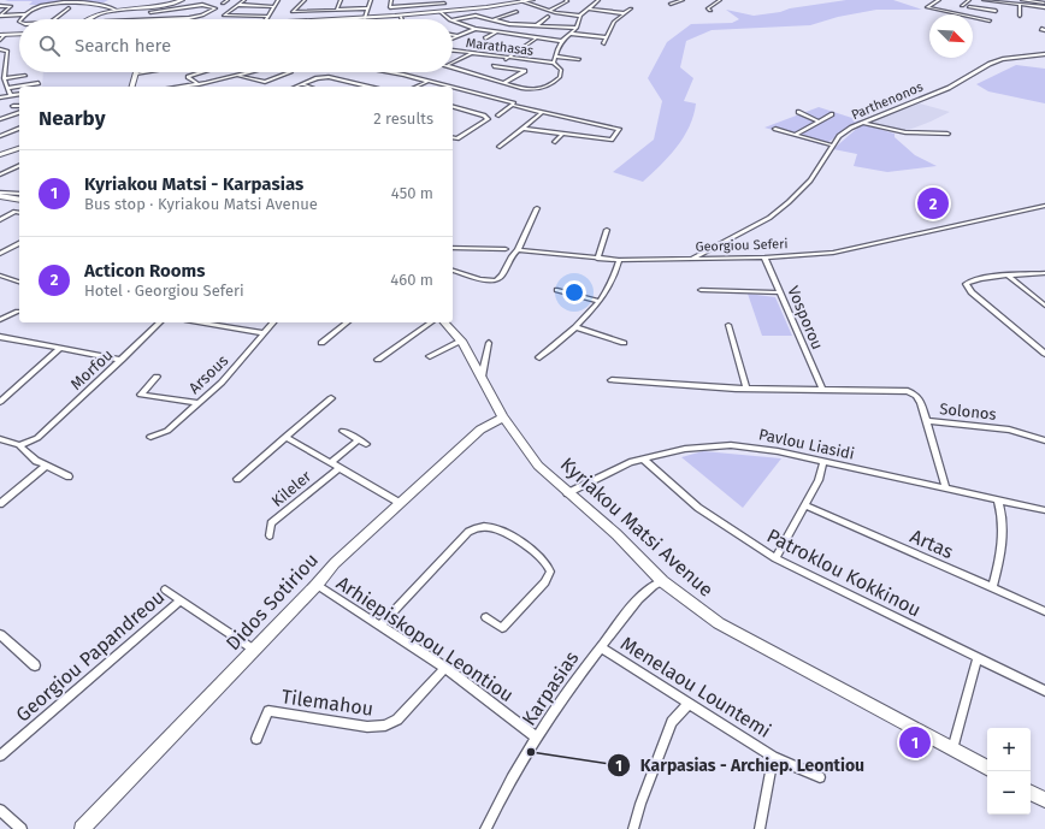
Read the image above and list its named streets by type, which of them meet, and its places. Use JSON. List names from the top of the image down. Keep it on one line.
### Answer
{"streets":{"street":["Marathasas","Parthenonos","Georgiou Seferi","Vosporou","Morfou","Arsous","Solonos","Pavlou Liasidi","Kileler","Kyriakou Matsi Avenue","Artas","Patroklou Kokkinou","Didos Sotiriou","Arhiepiskopou Leontiou","Georgiou Papandreou","Menelaou Lountemi","Karpasias","Tilemahou"]},"crossings":[["Parthenonos","Georgiou Seferi"],["Georgiou Seferi","Vosporou"],["Solonos","Pavlou Liasidi"],["Pavlou Liasidi","Kyriakou Matsi Avenue"],["Pavlou Liasidi","Patroklou Kokkinou"],["Kyriakou Matsi Avenue","Didos Sotiriou"],["Kyriakou Matsi Avenue","Karpasias"],["Didos Sotiriou","Arhiepiskopou Leontiou"],["Arhiepiskopou Leontiou","Karpasias"],["Arhiepiskopou Leontiou","Tilemahou"],["Menelaou Lountemi","Karpasias"]],"places":["Karpasias - Archiep. Leontiou"],"north":"bottom right","page":{"search":"Search here","heading":["Nearby","2 results"],"list":[{"mark":"1","name":"Kyriakou Matsi - Karpasias","note":"Bus stop · Kyriakou Matsi Avenue","value":"450 m"},{"mark":"2","name":"Acticon Rooms","note":"Hotel · Georgiou Seferi","value":"460 m"}],"pins":["2","1"],"map_buttons":["+","−"]}}
